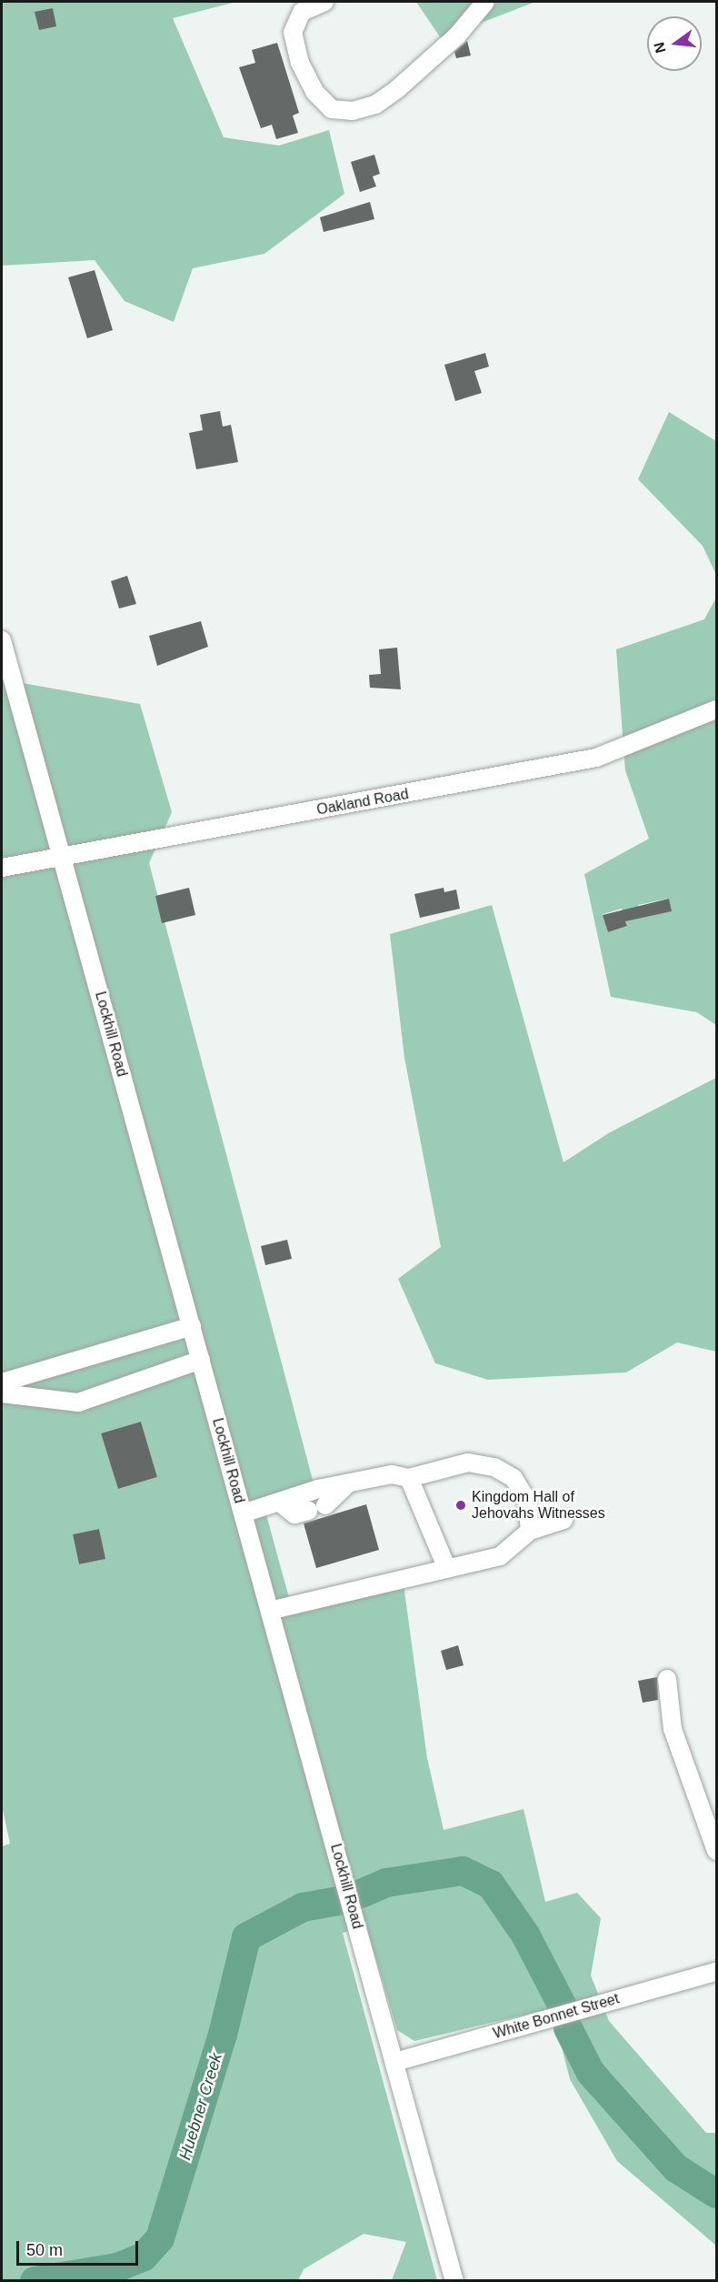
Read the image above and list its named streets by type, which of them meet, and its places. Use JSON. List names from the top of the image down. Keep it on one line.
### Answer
{"streets":{"street":["Oakland Road","Lockhill Road","White Bonnet Street"]},"crossings":[["Oakland Road","Lockhill Road"],["Lockhill Road","White Bonnet Street"]],"water":["Huebner Creek"],"places":["Kingdom Hall of Jehovahs Witnesses"],"scale_bar":"50 m","north":"left"}
